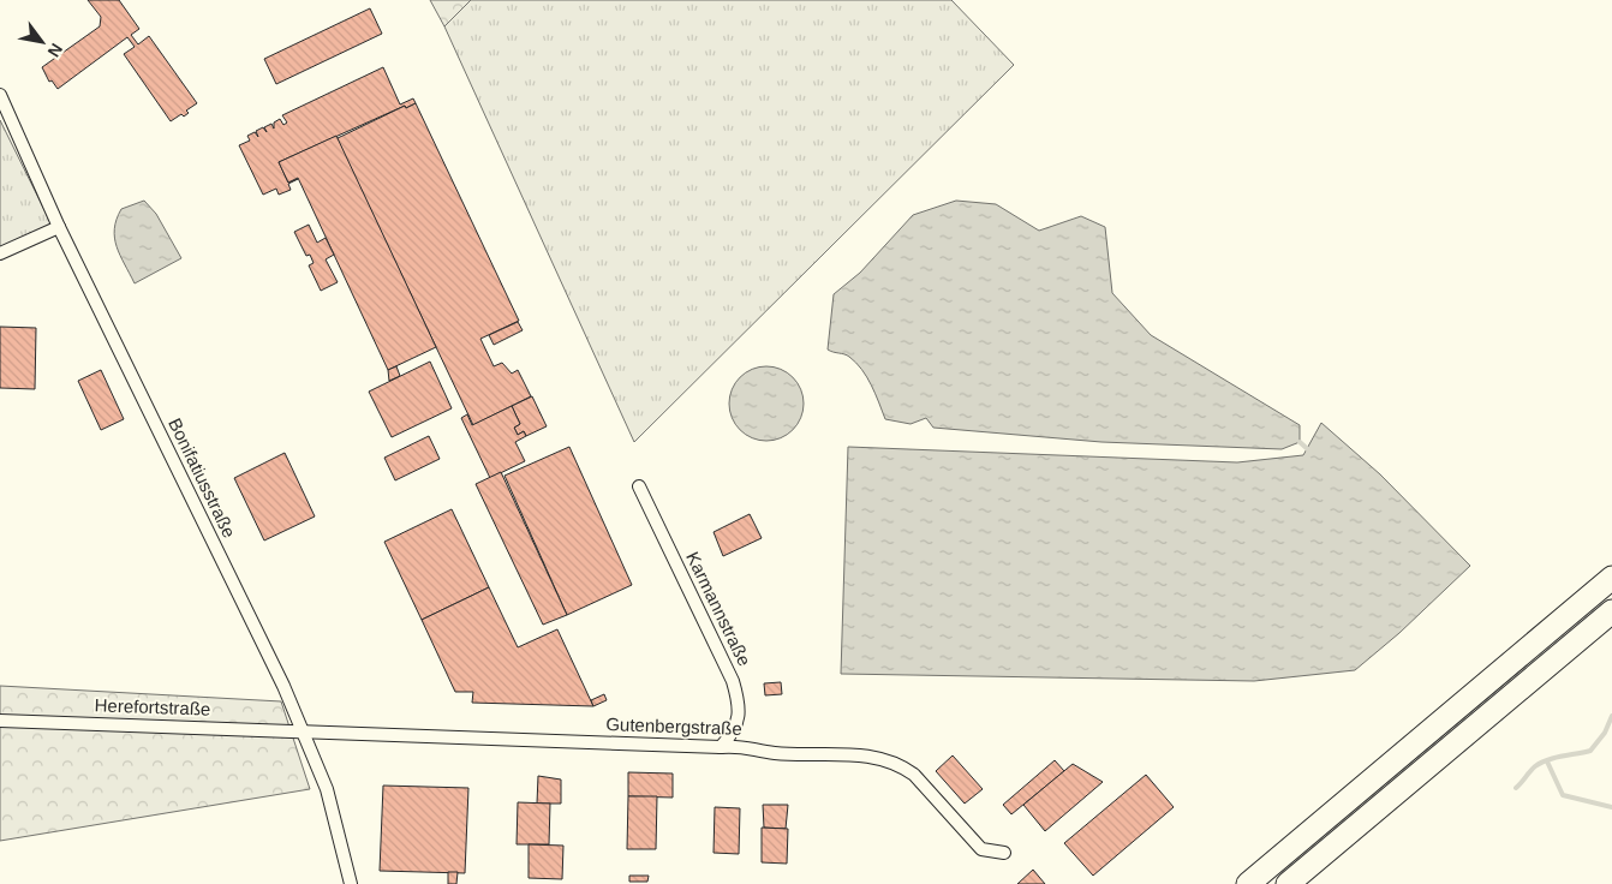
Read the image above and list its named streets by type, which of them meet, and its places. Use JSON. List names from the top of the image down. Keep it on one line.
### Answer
{"streets":{"street":["Bonifatiusstraße","Karmannstraße","Herefortstraße","Gutenbergstraße"]},"crossings":[["Bonifatiusstraße","Herefortstraße"],["Bonifatiusstraße","Gutenbergstraße"],["Karmannstraße","Gutenbergstraße"],["Herefortstraße","Gutenbergstraße"]],"north":"bottom right"}
